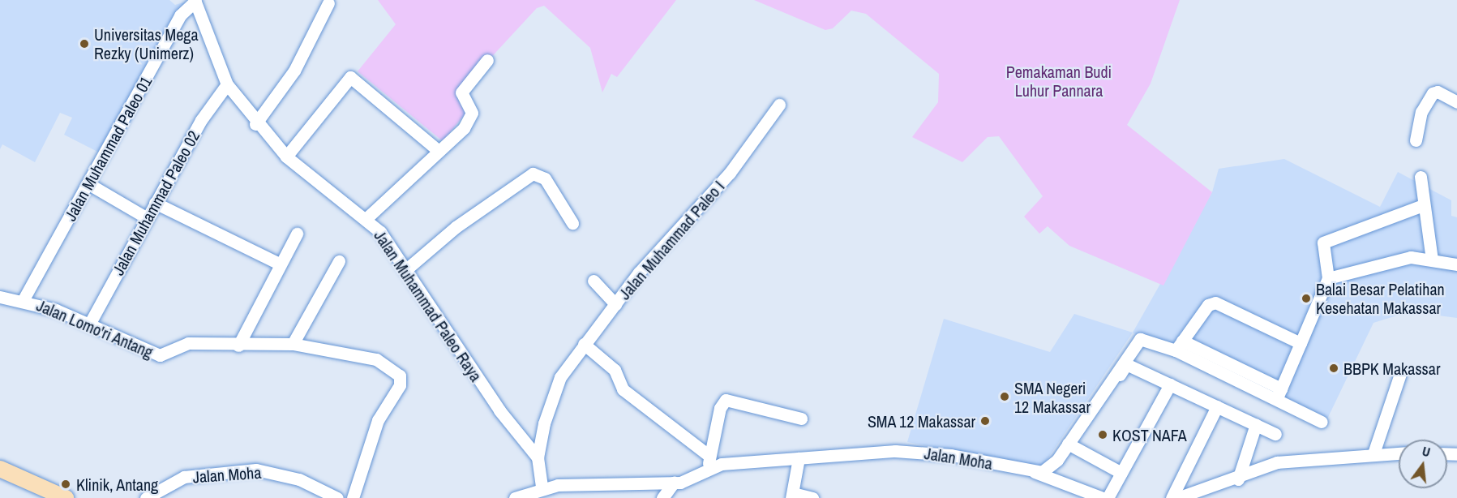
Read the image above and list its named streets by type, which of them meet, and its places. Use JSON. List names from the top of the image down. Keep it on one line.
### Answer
{"streets":{"street":["Jalan Muhammad Paleo 01","Jalan Muhammad Paleo 02","Jalan Muhammad Paleo I","Jalan Muhammad Paleo Raya","Jalan Lomo'ri Antang","Jalan Moha"]},"crossings":[["Jalan Muhammad Paleo 01","Jalan Muhammad Paleo Raya"],["Jalan Muhammad Paleo 01","Jalan Lomo'ri Antang"],["Jalan Muhammad Paleo 02","Jalan Muhammad Paleo Raya"],["Jalan Muhammad Paleo 02","Jalan Lomo'ri Antang"],["Jalan Muhammad Paleo I","Jalan Muhammad Paleo Raya"]],"parks":["Pemakaman Budi Luhur Pannara"],"places":["Universitas Mega Rezky (Unimerz)","Balai Besar Pelatihan Kesehatan Makassar","BBPK Makassar","SMA Negeri 12 Makassar","SMA 12 Makassar","KOST NAFA","Klinik, Antang"],"north":"top"}
